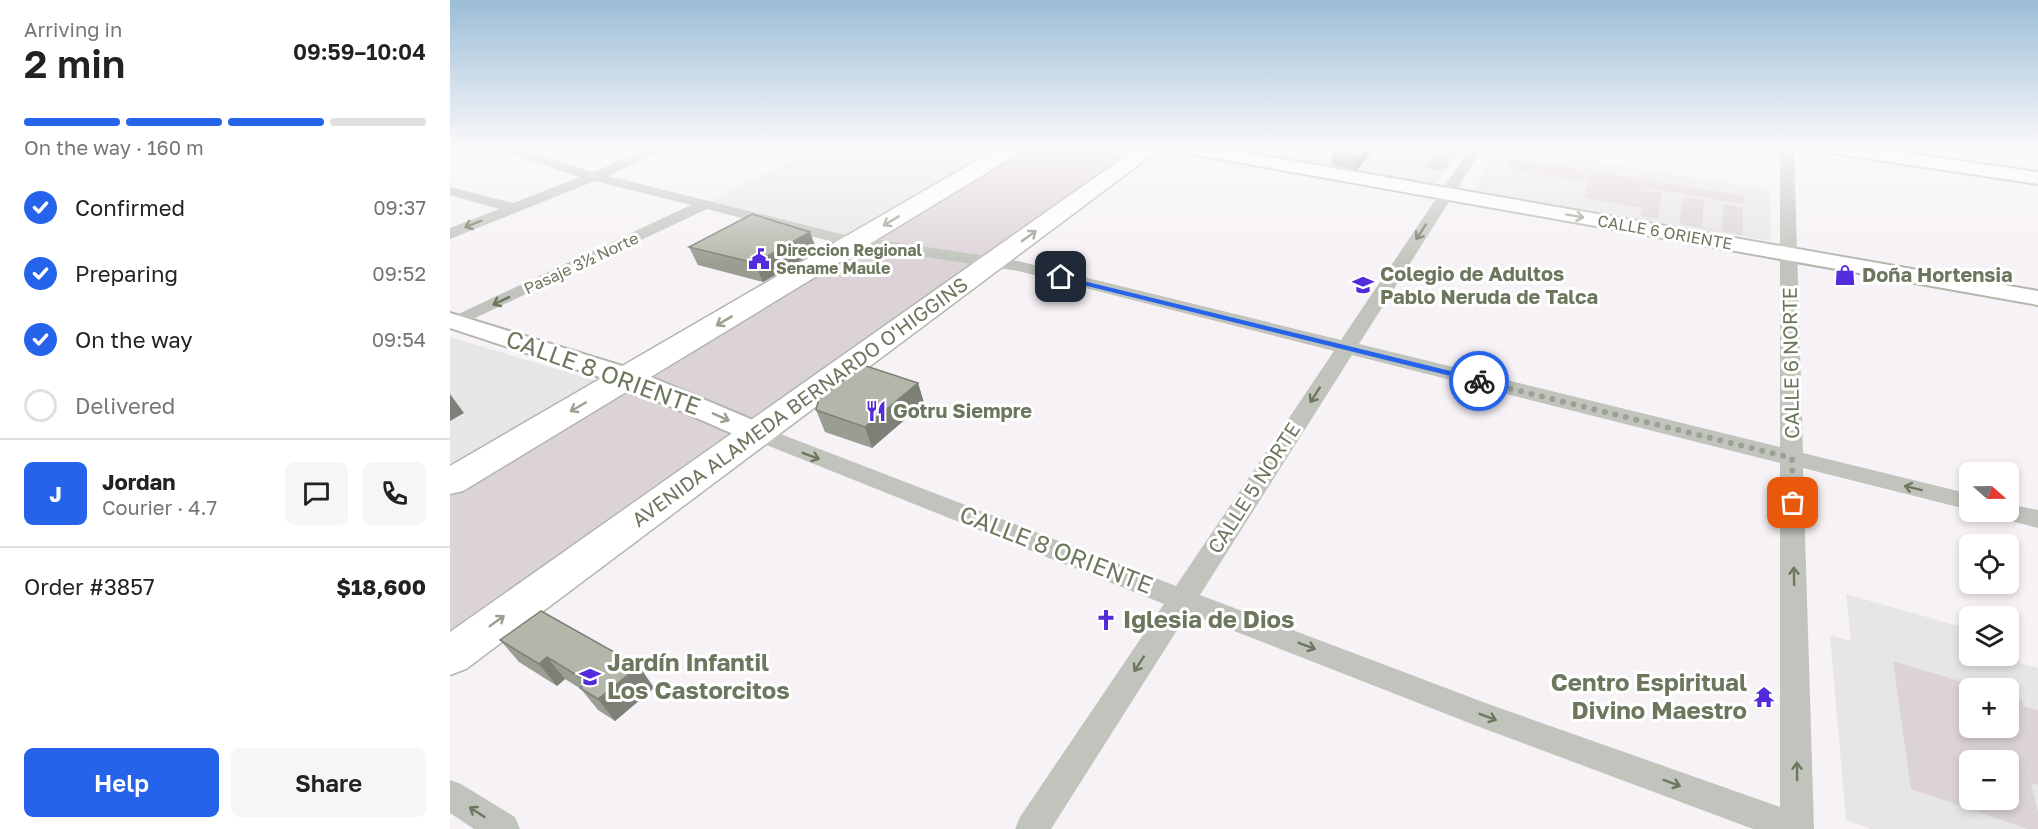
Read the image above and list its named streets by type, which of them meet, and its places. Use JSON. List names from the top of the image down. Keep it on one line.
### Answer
{"streets":{"main road":["CALLE 6 ORIENTE","CALLE 8 ORIENTE","AVENIDA ALAMEDA BERNARDO O'HIGGINS"],"street":["Pasaje 3½ Norte","CALLE 6 NORTE","CALLE 5 NORTE"]},"crossings":[["CALLE 6 ORIENTE","CALLE 6 NORTE"],["CALLE 6 ORIENTE","CALLE 5 NORTE"],["Pasaje 3½ Norte","CALLE 8 ORIENTE"],["CALLE 6 NORTE","CALLE 8 ORIENTE"],["CALLE 8 ORIENTE","AVENIDA ALAMEDA BERNARDO O'HIGGINS"],["CALLE 8 ORIENTE","CALLE 5 NORTE"]],"one_way":["CALLE 6 ORIENTE","CALLE 6 NORTE","CALLE 8 ORIENTE","CALLE 5 NORTE"],"places":{"public building":["Direccion Regional Sename Maule"],"shop":["Doña Hortensia"],"school or university":["Colegio de Adultos Pablo Neruda de Talca","Jardín Infantil Los Castorcitos"],"restaurant":["Gotru Siempre"],"church":["Iglesia de Dios"],"temple":["Centro Espiritual Divino Maestro"]},"north":"right","page":{"heading":["2 min","Arriving in","09:59–10:04"],"panel":["Jordan","Courier · 4.7","Order #3857","$18,600"],"bar":"On the way · 160 m","list":[["Confirmed","09:37"],["Preparing","09:52"],["On the way","09:54"],"Delivered"],"round":"J","map_buttons":["+","−"],"buttons":["Help","Share"]}}
